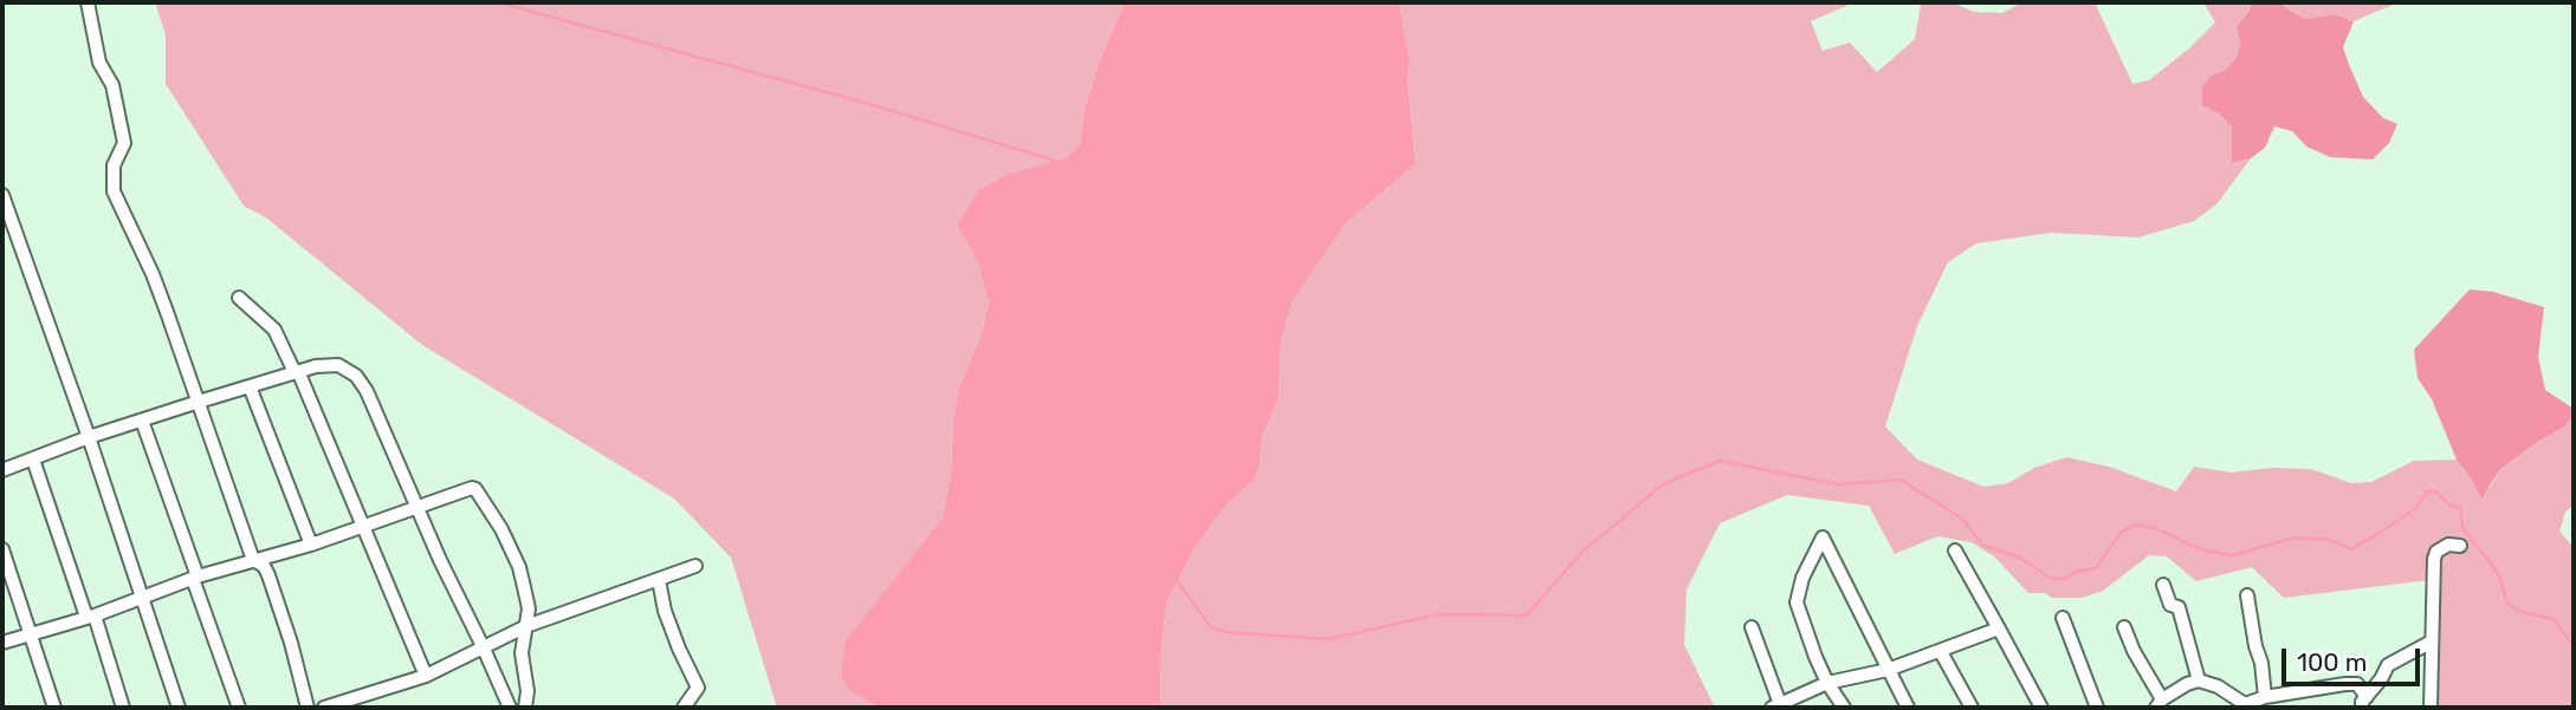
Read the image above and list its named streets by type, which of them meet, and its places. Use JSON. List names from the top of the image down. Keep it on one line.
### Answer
{"scale_bar":"100 m"}
